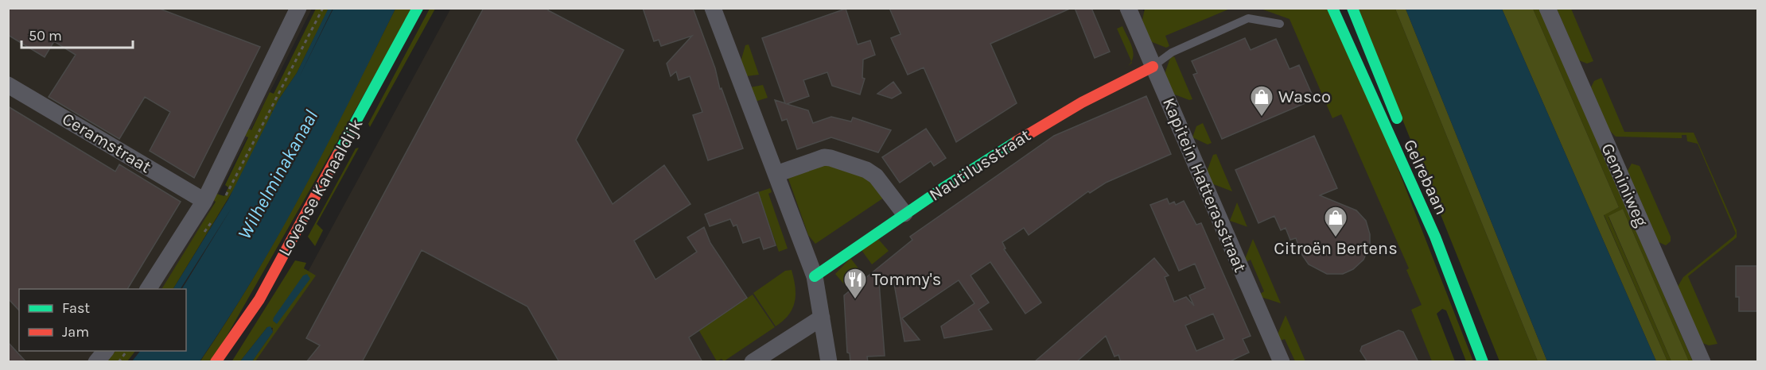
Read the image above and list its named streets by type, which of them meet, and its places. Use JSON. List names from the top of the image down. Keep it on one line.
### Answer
{"streets":{"street":["Ceramstraat","Nautilusstraat","Gelrebaan","Kapitein Hatterasstraat","Geminiweg","Lovense Kanaaldijk"]},"crossings":[["Nautilusstraat","Kapitein Hatterasstraat"]],"water":["Wilhelminakanaal"],"places":{"shop":["Wasco","Citroën Bertens"],"restaurant":["Tommy's"]},"legend":["Fast","Jam"],"scale_bar":"50 m"}
